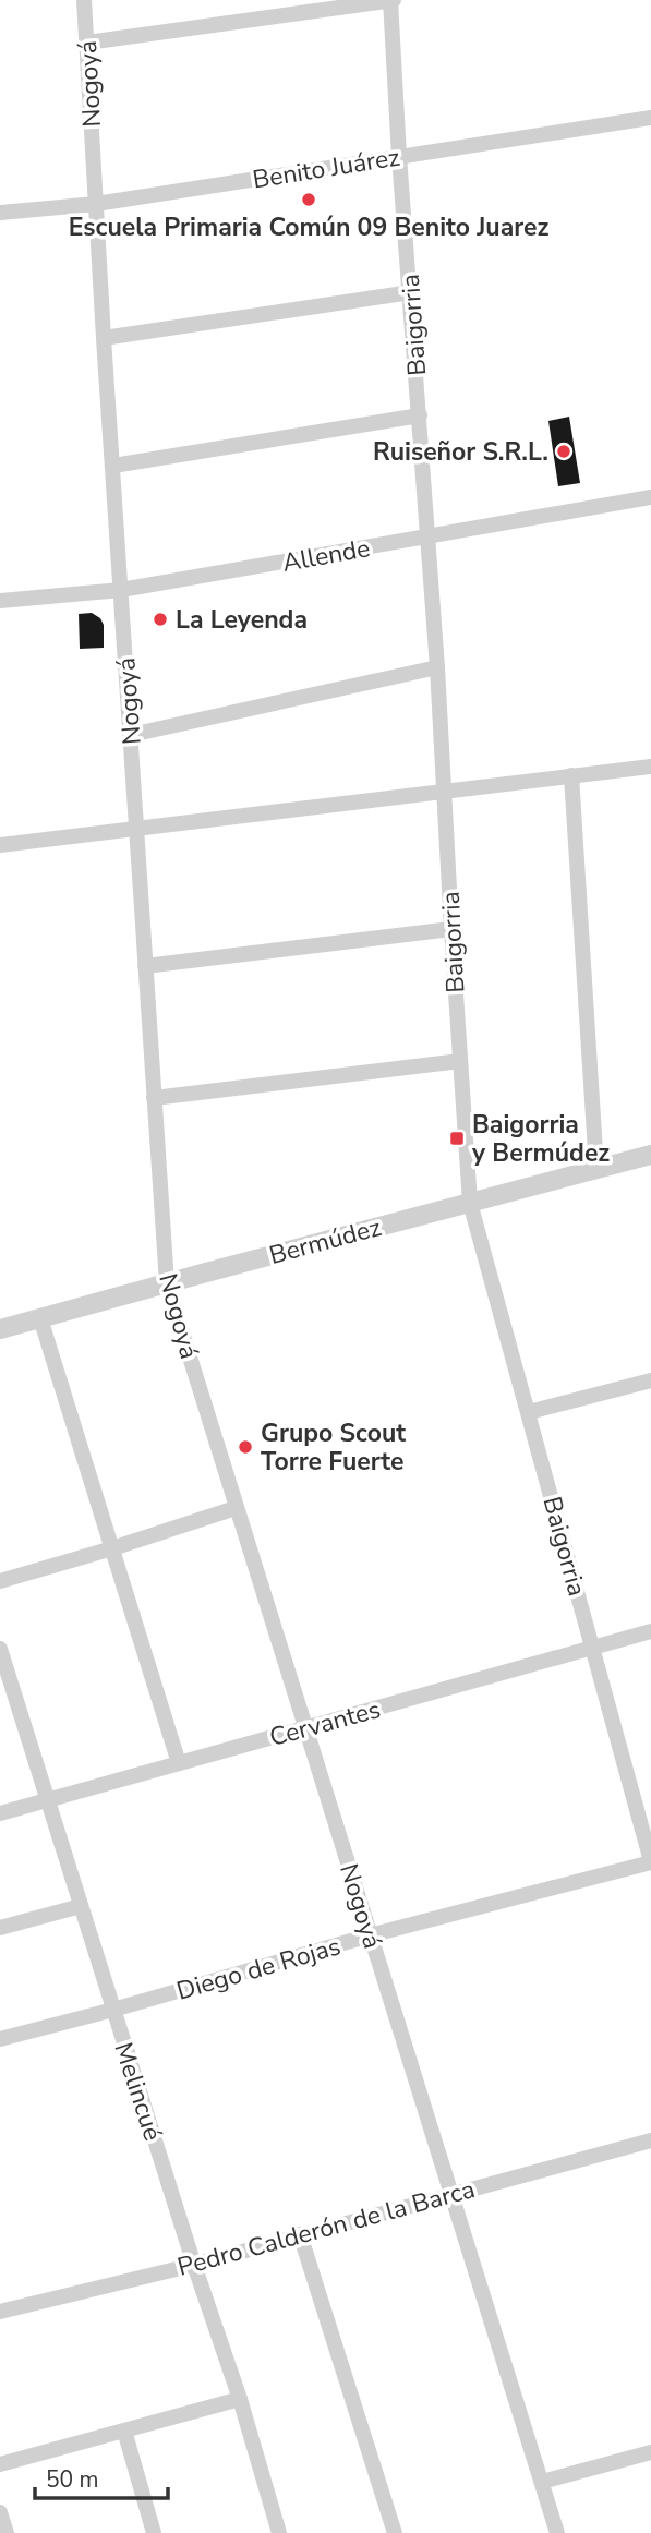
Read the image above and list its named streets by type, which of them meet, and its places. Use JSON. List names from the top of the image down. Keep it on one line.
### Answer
{"streets":{"street":["Nogoyá","Benito Juárez","Baigorria","Allende","Bermúdez","Cervantes","Diego de Rojas","Melincué","Pedro Calderón de la Barca"]},"crossings":[["Nogoyá","Benito Juárez"],["Nogoyá","Allende"],["Nogoyá","Bermúdez"],["Nogoyá","Cervantes"],["Nogoyá","Diego de Rojas"],["Nogoyá","Pedro Calderón de la Barca"],["Benito Juárez","Baigorria"],["Baigorria","Allende"],["Baigorria","Bermúdez"],["Baigorria","Cervantes"],["Baigorria","Diego de Rojas"],["Cervantes","Melincué"],["Diego de Rojas","Melincué"],["Melincué","Pedro Calderón de la Barca"]],"places":{"other":["Escuela Primaria Común 09 Benito Juarez","Ruiseñor S.R.L.","La Leyenda","Grupo Scout Torre Fuerte"],"transit":["Baigorria y Bermúdez"]},"scale_bar":"50 m"}
